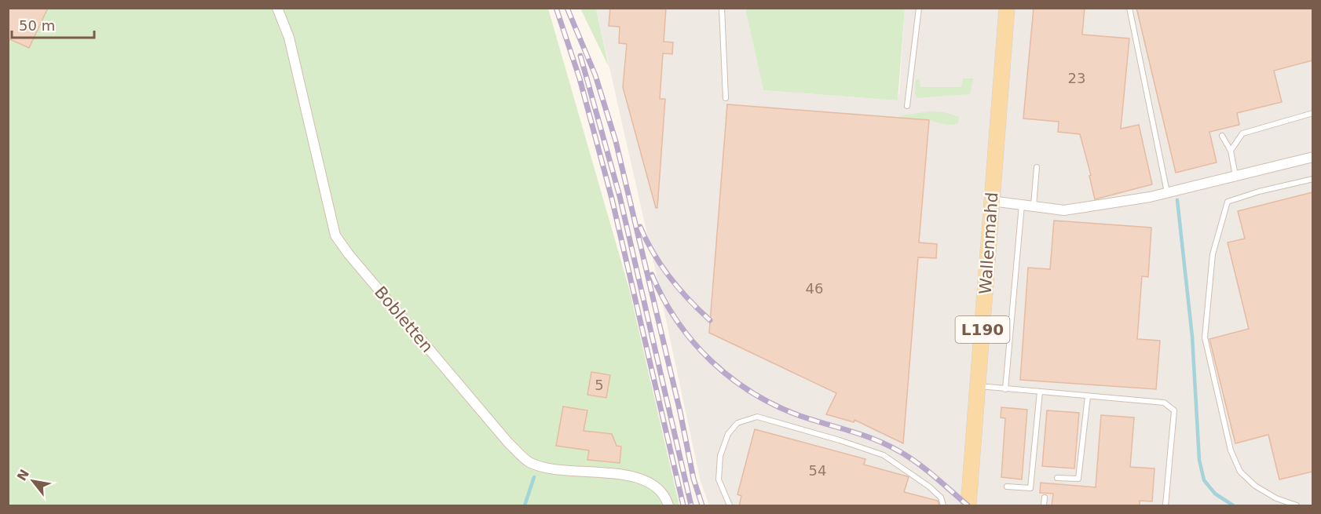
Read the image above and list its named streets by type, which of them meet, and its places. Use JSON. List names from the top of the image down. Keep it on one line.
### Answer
{"streets":{"main road":["Wallenmahd","L190"],"street":["Bobletten"]},"house_numbers":["23","46","5","54"],"scale_bar":"50 m","north":"top left"}
